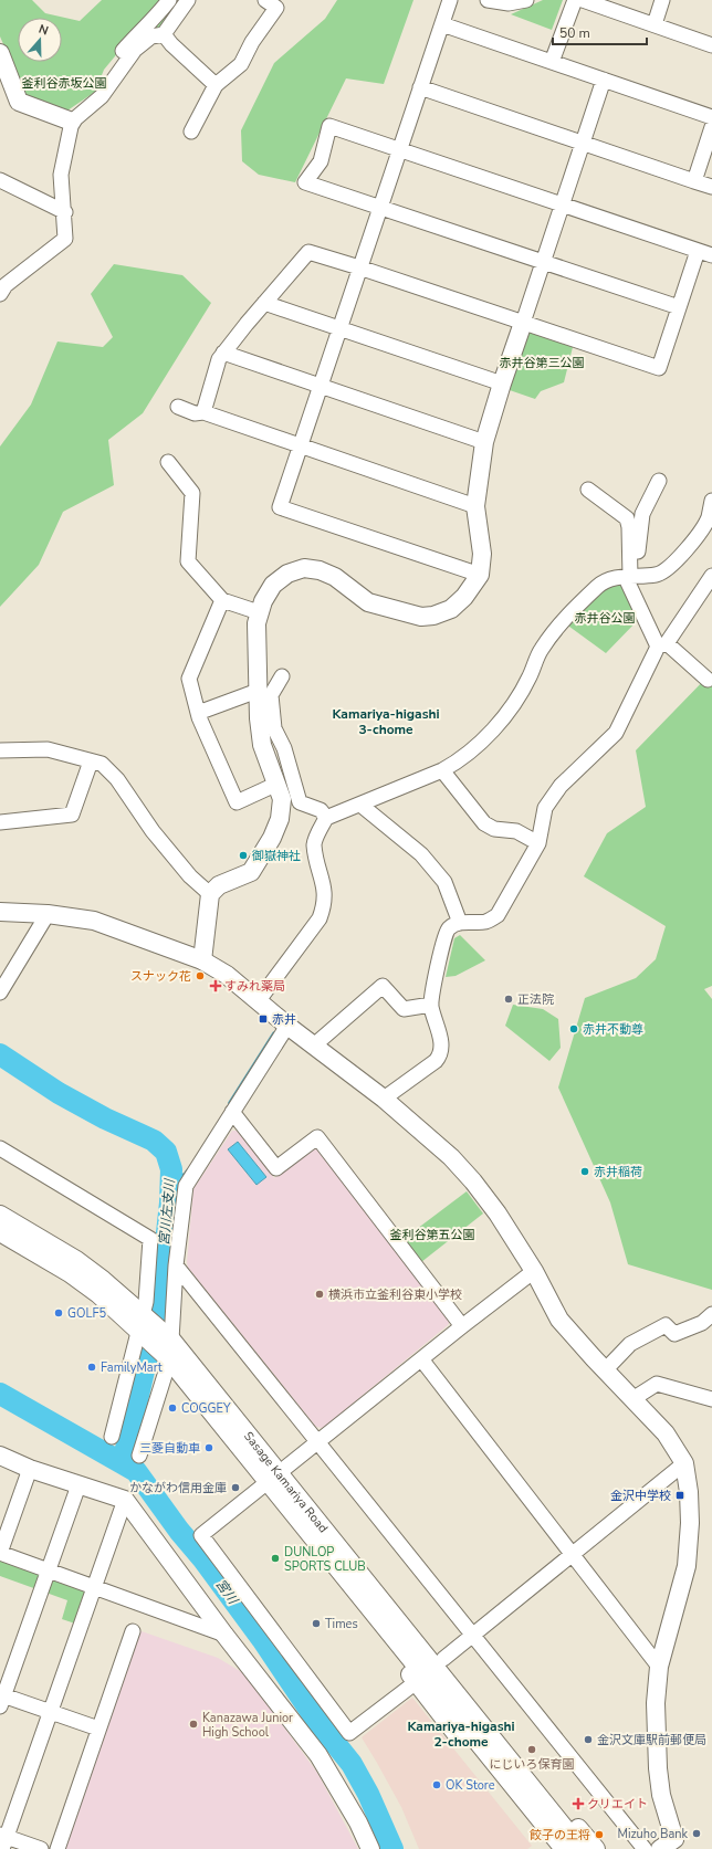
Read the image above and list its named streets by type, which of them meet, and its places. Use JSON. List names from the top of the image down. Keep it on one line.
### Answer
{"streets":{"street":["Sasage Kamariya Road"]},"districts":["Kamariya-higashi 3-chome","Kamariya-higashi 2-chome"],"water":["宮川左支川","宮川"],"parks":["釜利谷赤坂公園","赤井谷第三公園","赤井谷公園","釜利谷第五公園"],"places":{"other":["御嶽神社","スナック花","正法院","赤井不動尊","赤井稲荷","横浜市立釜利谷東小学校","GOLF5","FamilyMart","COGGEY","三菱自動車","かながわ信用金庫","DUNLOP SPORTS CLUB","Times","Kanazawa Junior High School","金沢文庫駅前郵便局","にじいろ保育園","OK Store","Mizuho Bank","餃子の王将"],"health":["すみれ薬局","クリエイト"],"transit":["赤井","金沢中学校"]},"scale_bar":"50 m","north":"top"}
